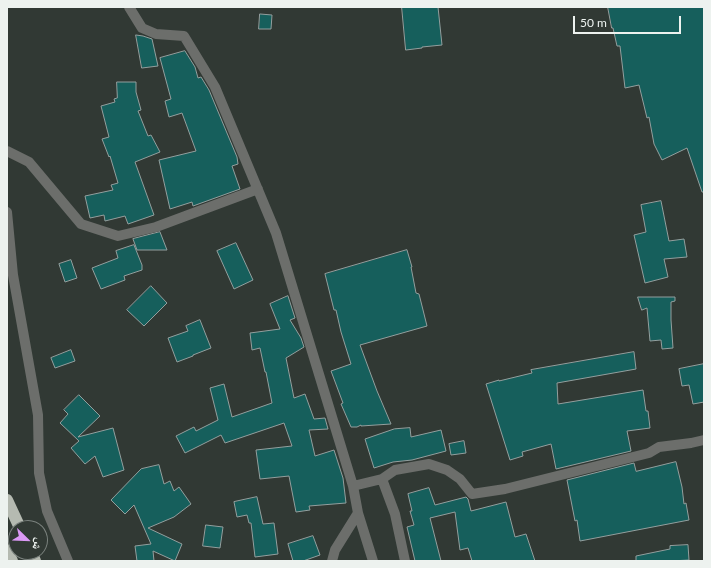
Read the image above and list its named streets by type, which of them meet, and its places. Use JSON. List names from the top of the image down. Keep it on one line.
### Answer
{"scale_bar":"50 m","north":"bottom right"}
